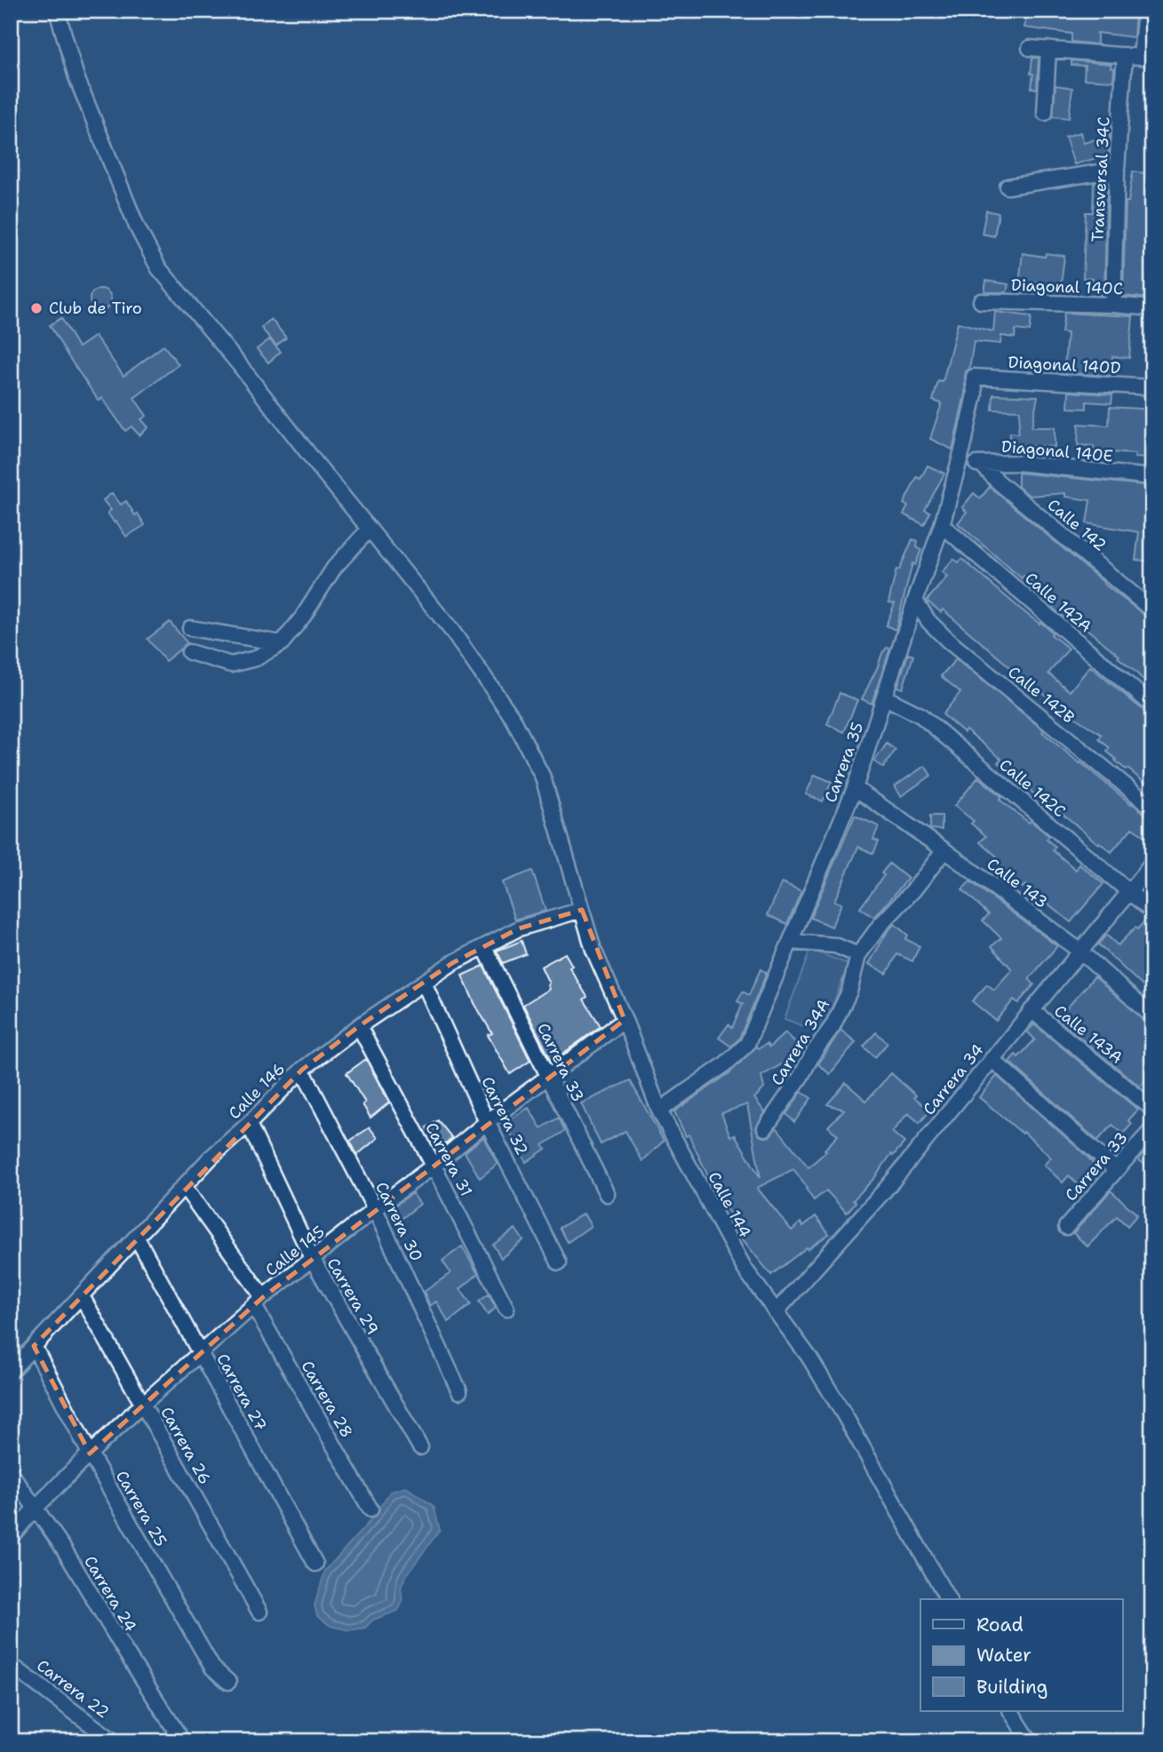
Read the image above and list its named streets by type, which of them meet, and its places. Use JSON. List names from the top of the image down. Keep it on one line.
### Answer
{"streets":{"street":["Transversal 34C","Diagonal 140C","Diagonal 140D","Diagonal 140E","Calle 142","Calle 142A","Calle 142B","Carrera 35","Calle 142C","Calle 143","Calle 143A","Carrera 34A","Carrera 33","Carrera 34","Calle 146","Carrera 32","Carrera 31","Calle 144","Carrera 30","Calle 145","Carrera 29","Carrera 27","Carrera 28","Carrera 26","Carrera 25","Carrera 24","Carrera 22"]},"crossings":[["Transversal 34C","Diagonal 140C"],["Diagonal 140D","Carrera 35"],["Diagonal 140E","Calle 142"],["Diagonal 140E","Carrera 35"],["Calle 142A","Carrera 35"],["Calle 142B","Carrera 35"],["Carrera 35","Calle 142C"],["Carrera 35","Calle 143"],["Carrera 35","Calle 144"],["Calle 142C","Carrera 34"],["Calle 143","Carrera 34A"],["Calle 143","Carrera 34"],["Calle 143A","Carrera 34"],["Carrera 33","Calle 146"],["Carrera 33","Calle 145"],["Carrera 34","Calle 144"],["Calle 146","Carrera 32"],["Calle 146","Carrera 31"],["Calle 146","Carrera 30"],["Calle 146","Carrera 29"],["Calle 146","Carrera 27"],["Calle 146","Carrera 28"],["Calle 146","Carrera 26"],["Calle 146","Carrera 25"],["Carrera 32","Calle 145"],["Carrera 31","Calle 145"],["Carrera 30","Calle 145"],["Calle 145","Carrera 29"],["Calle 145","Carrera 27"],["Calle 145","Carrera 28"],["Calle 145","Carrera 26"],["Calle 145","Carrera 25"],["Calle 145","Carrera 24"]],"places":["Club de Tiro"],"legend":["Road","Water","Building"]}
